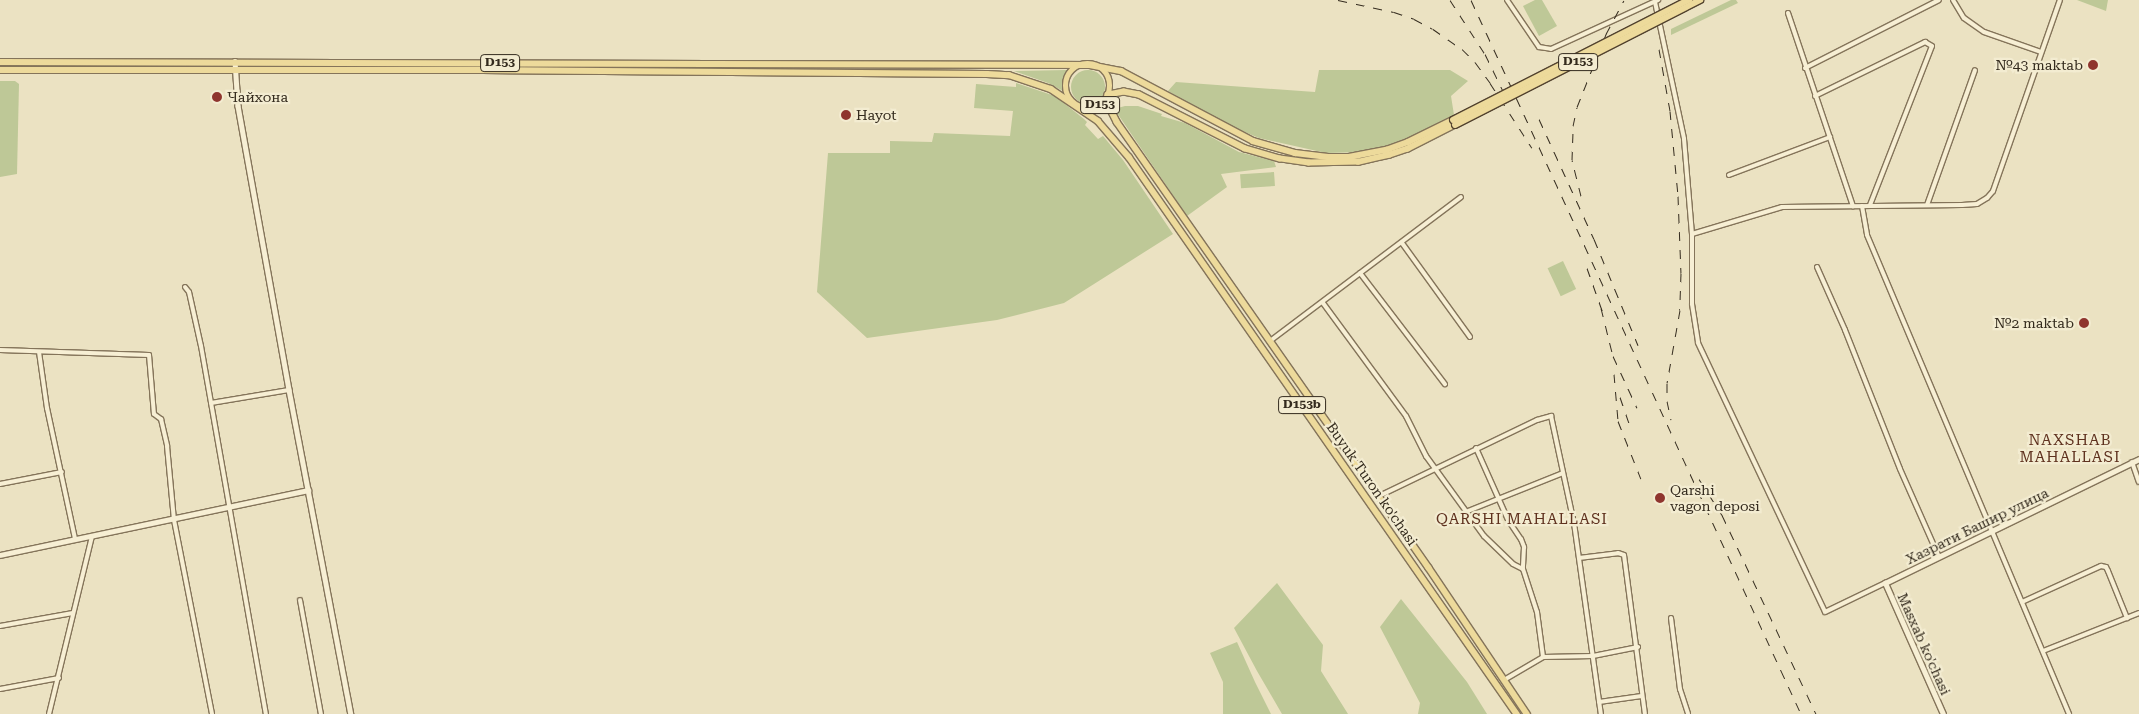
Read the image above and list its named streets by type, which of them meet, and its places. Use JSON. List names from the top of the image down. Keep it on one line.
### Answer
{"streets":{"main road":["D153","D153b","Buyuk Turon ko'chasi"],"street":["Хазрати Башир улица","Masxab ko'chasi"]},"crossings":[["D153","Buyuk Turon ko'chasi"],["Хазрати Башир улица","Masxab ko'chasi"]],"districts":["NAXSHAB MAHALLASI","QARSHI MAHALLASI"],"places":["№43 maktab","Чайхона","Hayot","№2 maktab","Qarshi vagon deposi"]}
